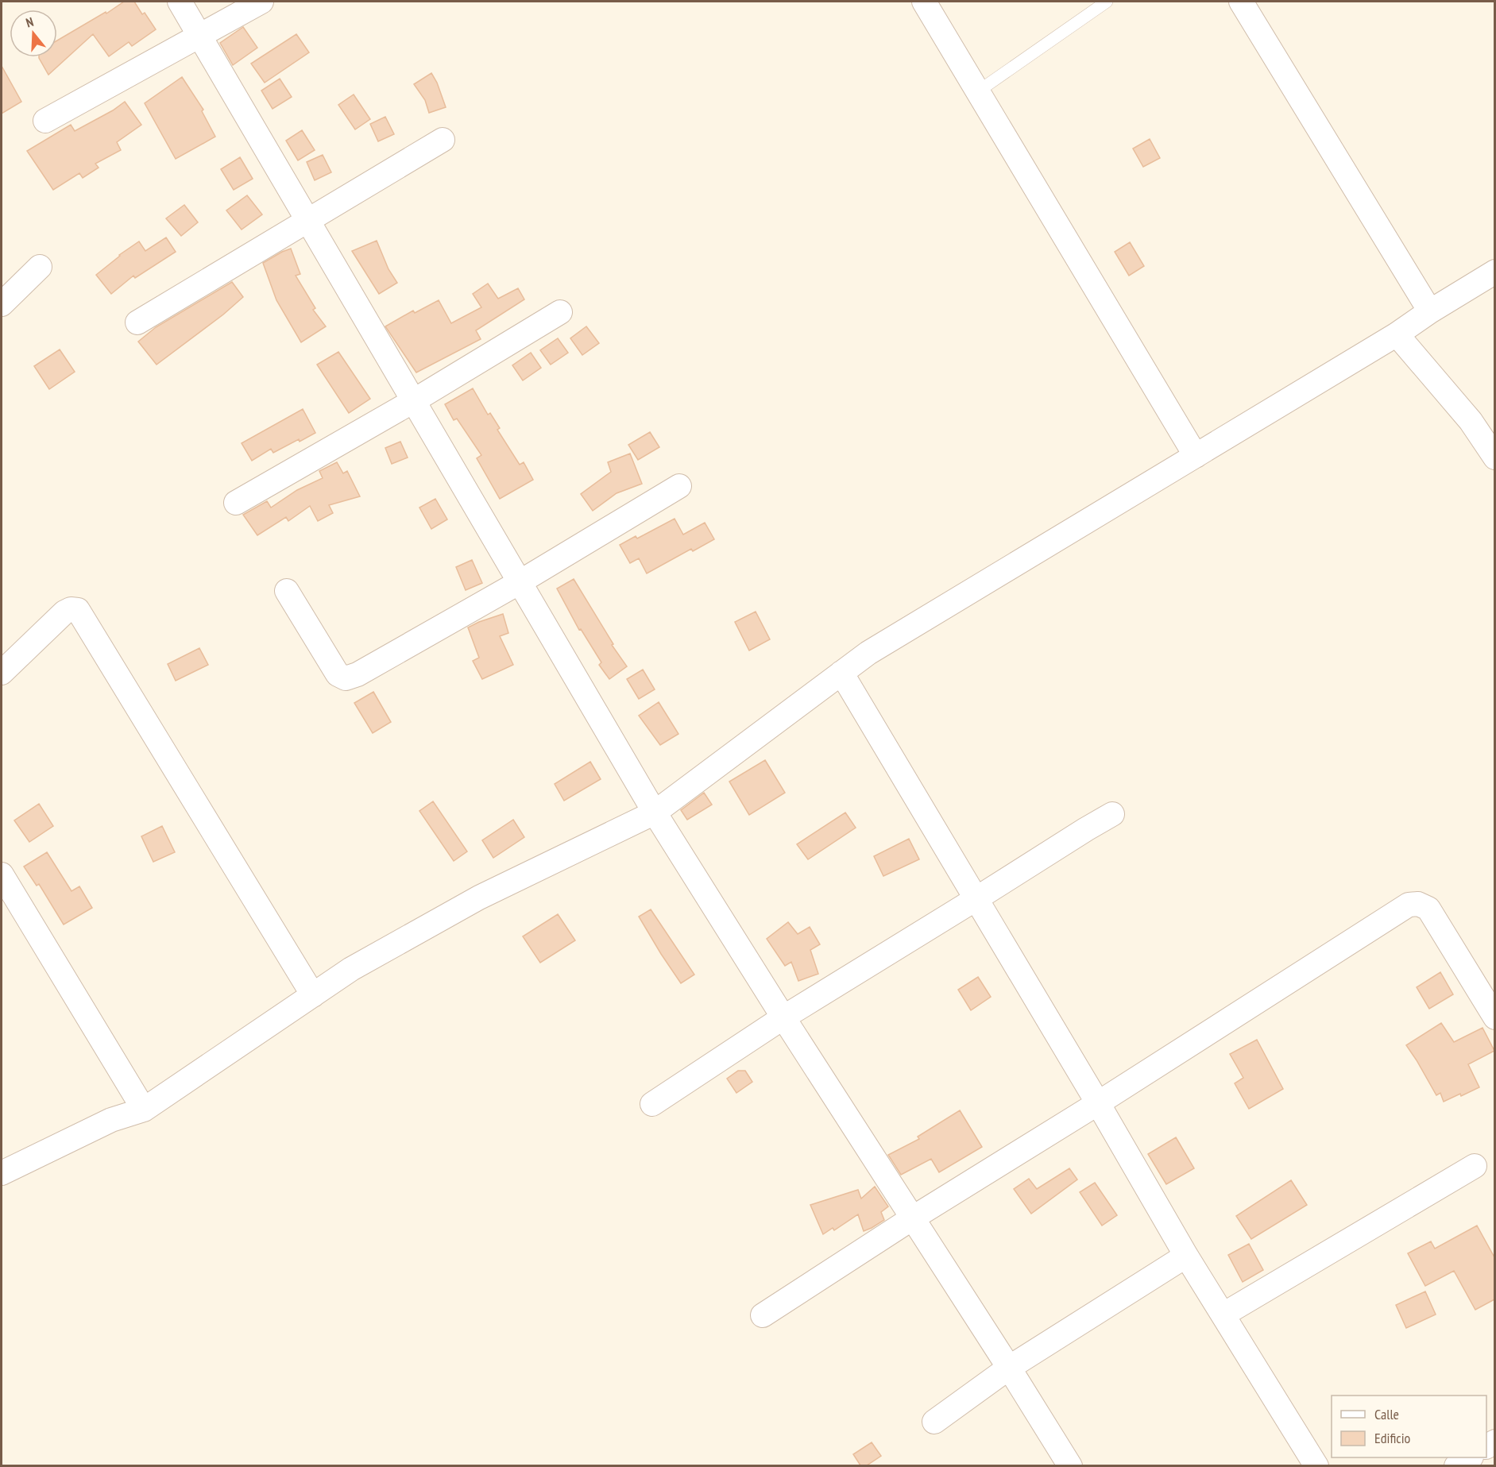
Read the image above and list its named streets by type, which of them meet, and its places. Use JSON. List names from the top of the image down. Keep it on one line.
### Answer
{"legend":["Calle","Edificio"],"north":"top"}
